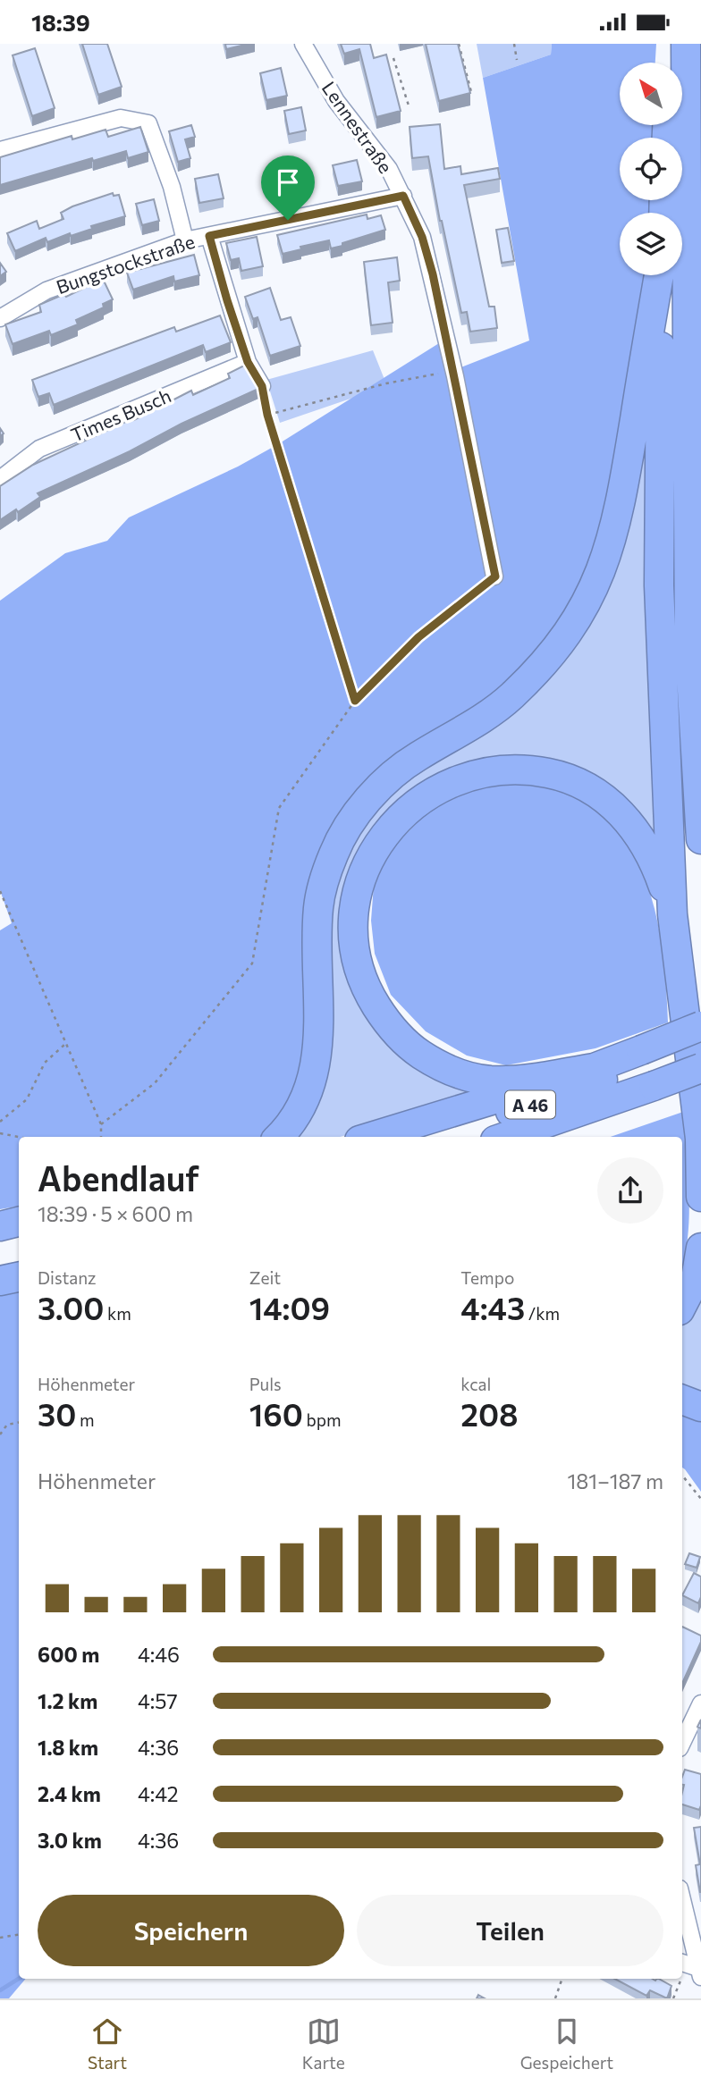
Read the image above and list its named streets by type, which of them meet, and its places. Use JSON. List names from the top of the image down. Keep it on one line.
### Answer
{"streets":{"highway":["A 46"],"street":["Lennestraße","Bungstockstraße","Times Busch"]},"crossings":[["Lennestraße","Bungstockstraße"]],"north":"top left","page":{"status":"18:39","heading":["Abendlauf","18:39 · 5 × 600 m"],"stats":[["Distanz","3.00 km"],["Zeit","14:09"],["Tempo","4:43 /km"],["Höhenmeter","30 m"],["Puls","160 bpm"],["kcal","208"]],"chart":["Höhenmeter","181–187 m"],"list":[{"name":"600 m","note":"4:46"},{"name":"1.2 km","note":"4:57"},{"name":"1.8 km","note":"4:36"},{"name":"2.4 km","note":"4:42"},{"name":"3.0 km","note":"4:36"}],"buttons":["Speichern","Teilen"],"tabs":["Start","Karte","Gespeichert"]}}
